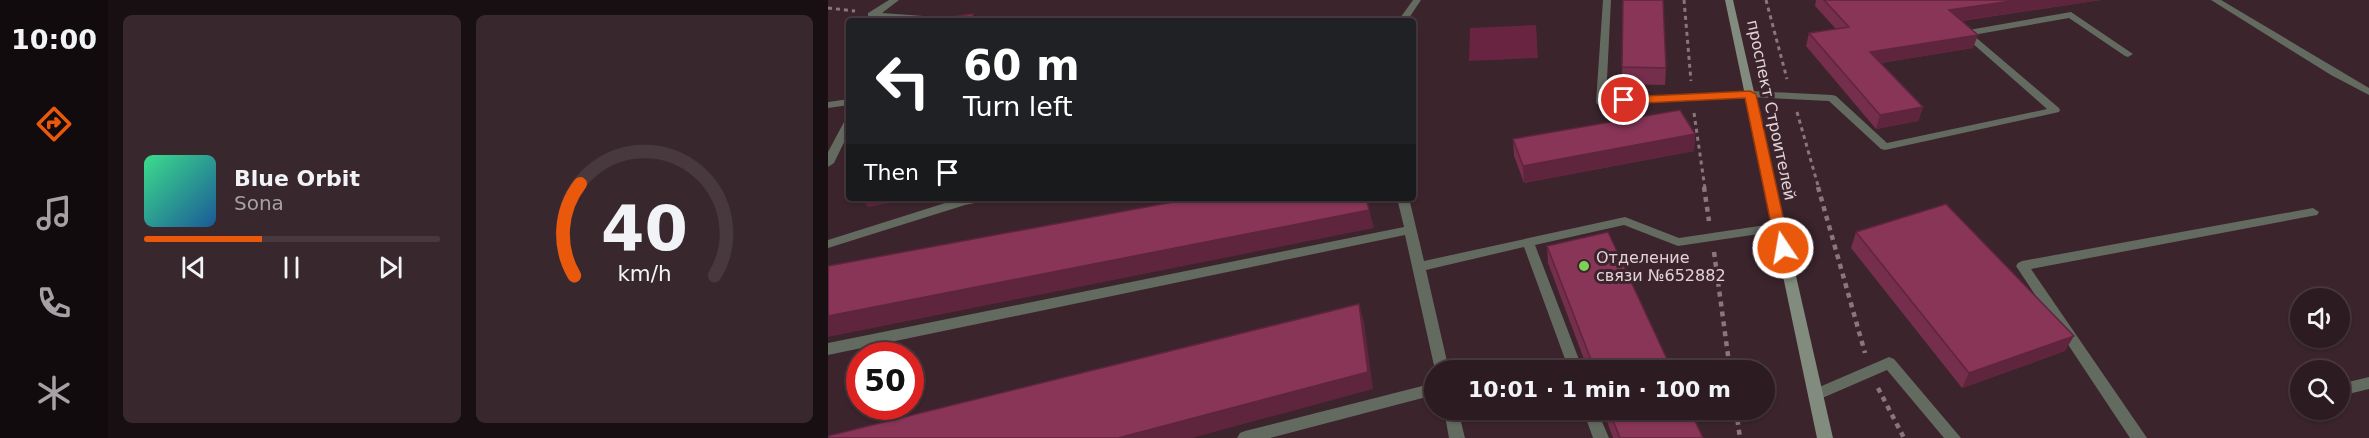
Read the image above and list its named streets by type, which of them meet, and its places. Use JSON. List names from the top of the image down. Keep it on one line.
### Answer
{"streets":{"main road":["проспект Строителей"]},"places":["Отделение связи №652882"],"page":{"tabs":"10:00","turn":["60 m","Turn left"],"then":"Then","song":["Blue Orbit","Sona"],"limit":"50","trip":"10:01 · 1 min · 100 m","gauge":["40","km/h"]}}
